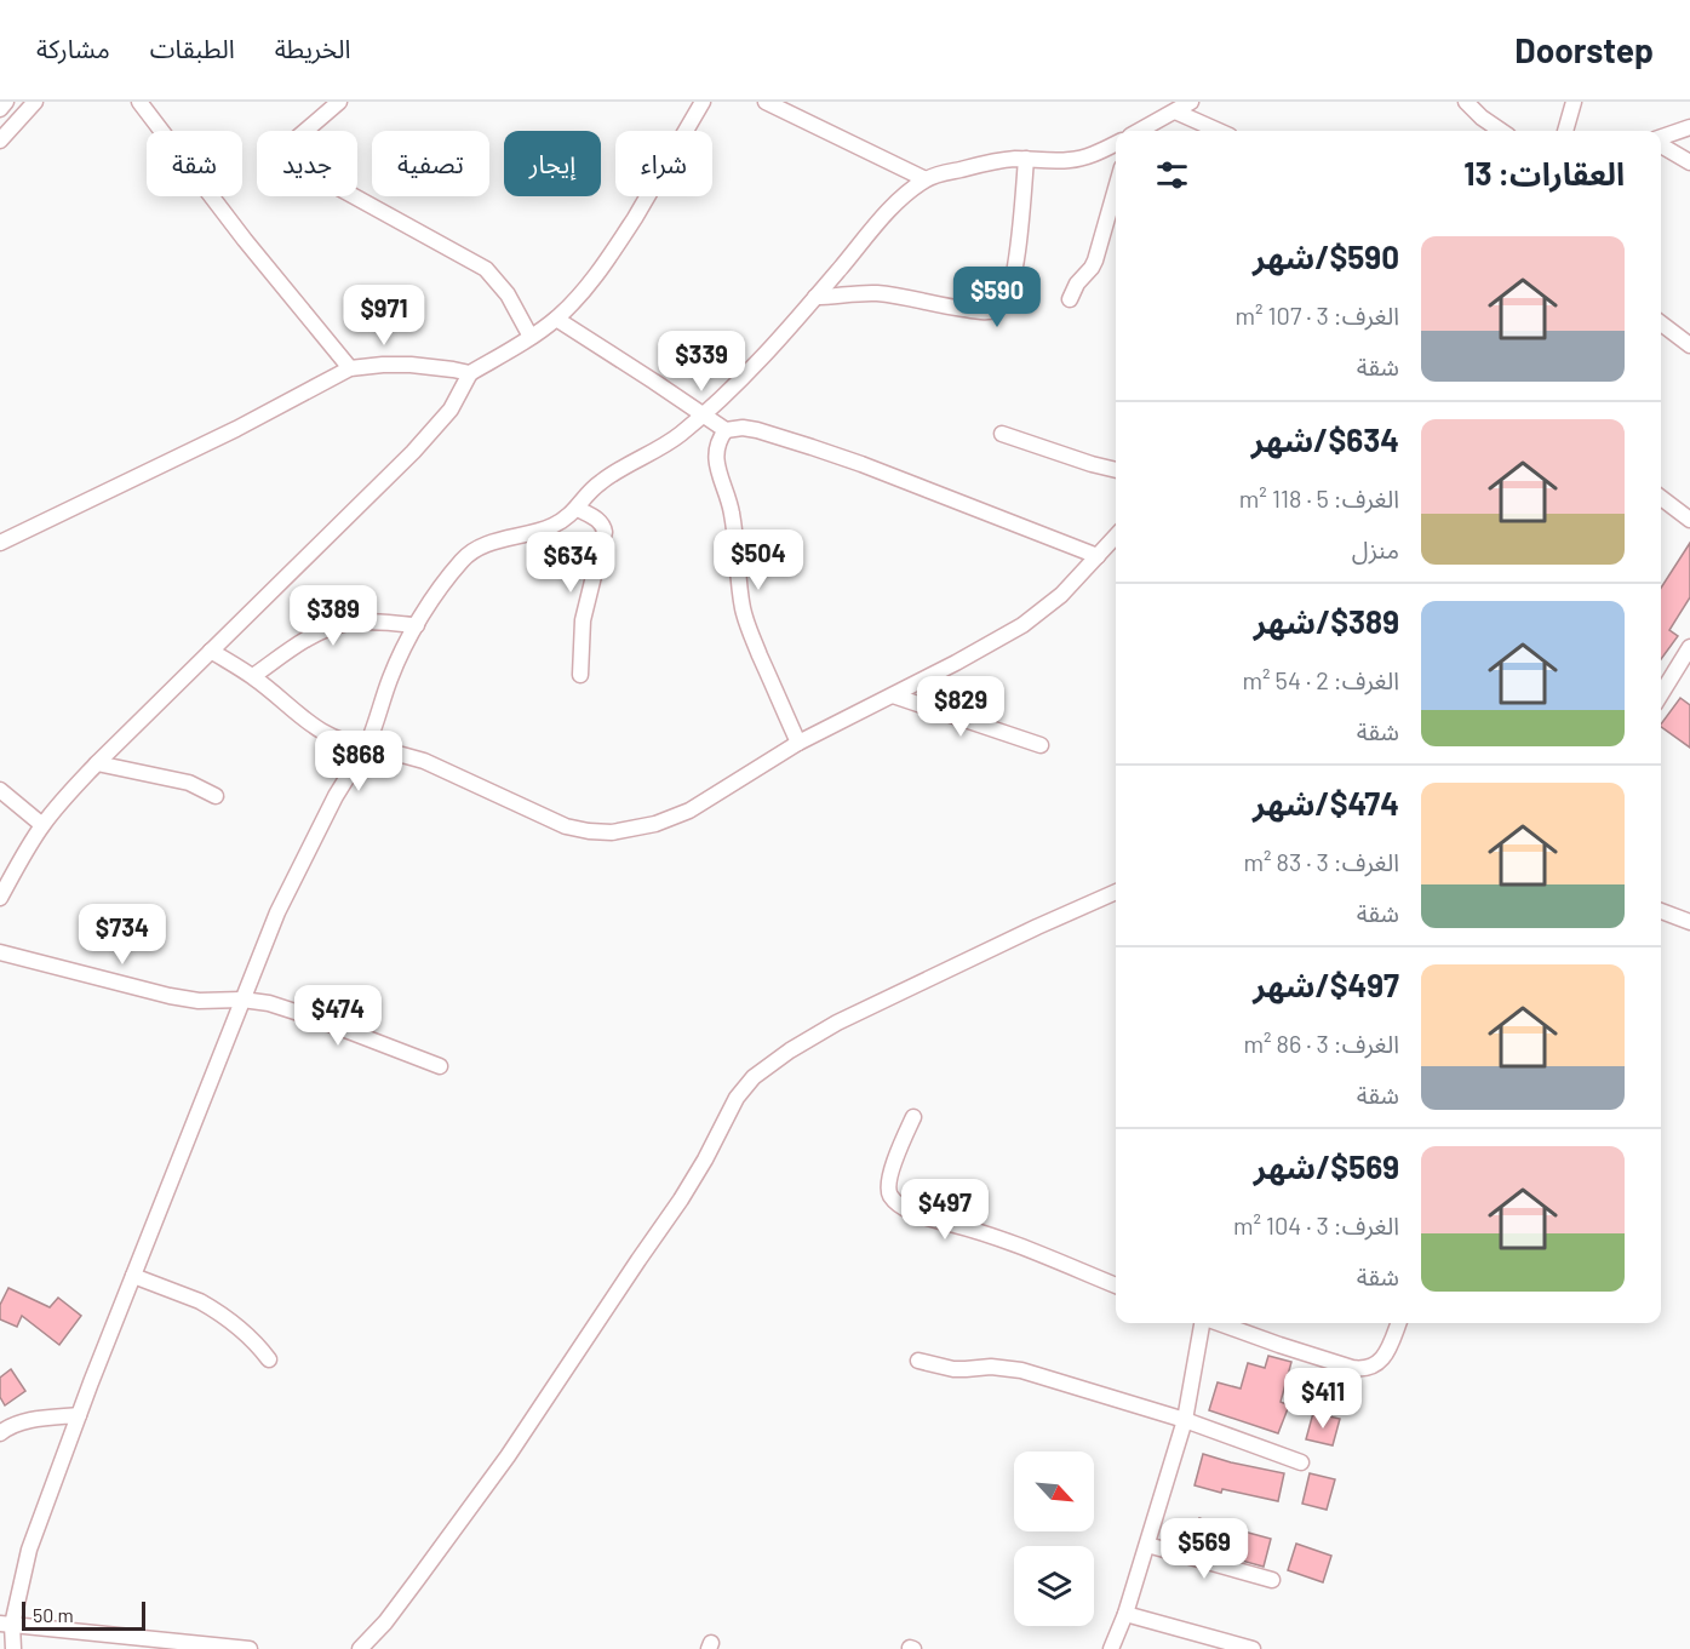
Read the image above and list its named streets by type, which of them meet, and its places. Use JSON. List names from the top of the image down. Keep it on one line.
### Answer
{"scale_bar":"50 m","north":"bottom right","page":{"header":"Doorstep","nav":["الخريطة","الطبقات","مشاركة"],"chip":["شراء","إيجار","تصفية","جديد","شقة"],"heading":"العقارات: 13","list":[{"name":"$590/شهر","note":"الغرف: 3 · 107 m² · شقة"},{"name":"$634/شهر","note":"الغرف: 5 · 118 m² · منزل"},{"name":"$389/شهر","note":"الغرف: 2 · 54 m² · شقة"},{"name":"$474/شهر","note":"الغرف: 3 · 83 m² · شقة"},{"name":"$497/شهر","note":"الغرف: 3 · 86 m² · شقة"},{"name":"$569/شهر","note":"الغرف: 3 · 104 m² · شقة"}],"price":["$590","$971","$339","$504","$634","$389","$829","$868","$734","$474","$497","$411","$569"],"scale":"50 m"}}
